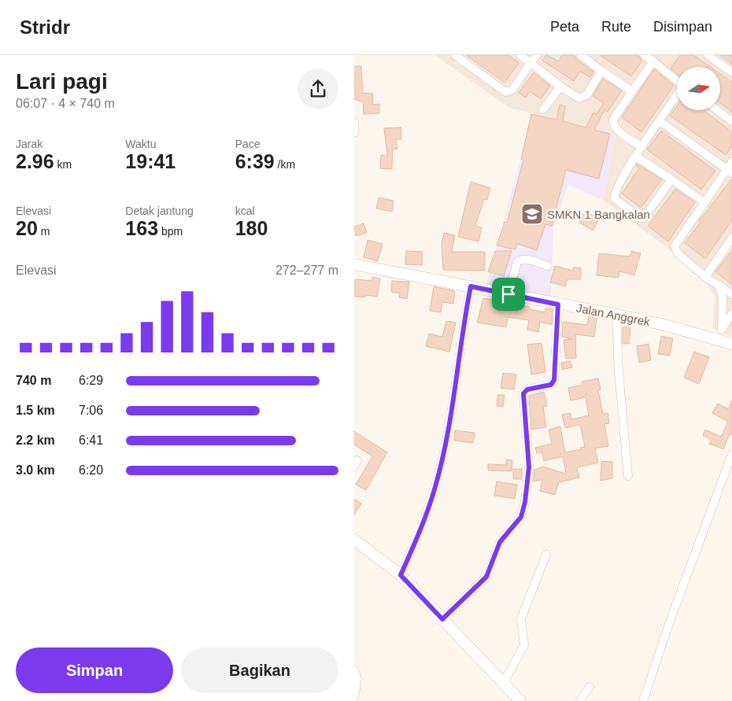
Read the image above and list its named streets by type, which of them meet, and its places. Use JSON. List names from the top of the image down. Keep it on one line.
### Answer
{"streets":{"street":["Jalan Anggrek"]},"places":{"school or university":["SMKN 1 Bangkalan"]},"north":"right","page":{"header":"Stridr","nav":["Peta","Rute","Disimpan"],"heading":["Lari pagi","06:07 · 4 × 740 m"],"stats":[["Jarak","2.96 km"],["Waktu","19:41"],["Pace","6:39 /km"],["Elevasi","20 m"],["Detak jantung","163 bpm"],["kcal","180"]],"chart":["Elevasi","272–277 m"],"list":[{"name":"740 m","note":"6:29"},{"name":"1.5 km","note":"7:06"},{"name":"2.2 km","note":"6:41"},{"name":"3.0 km","note":"6:20"}],"buttons":["Simpan","Bagikan"]}}
